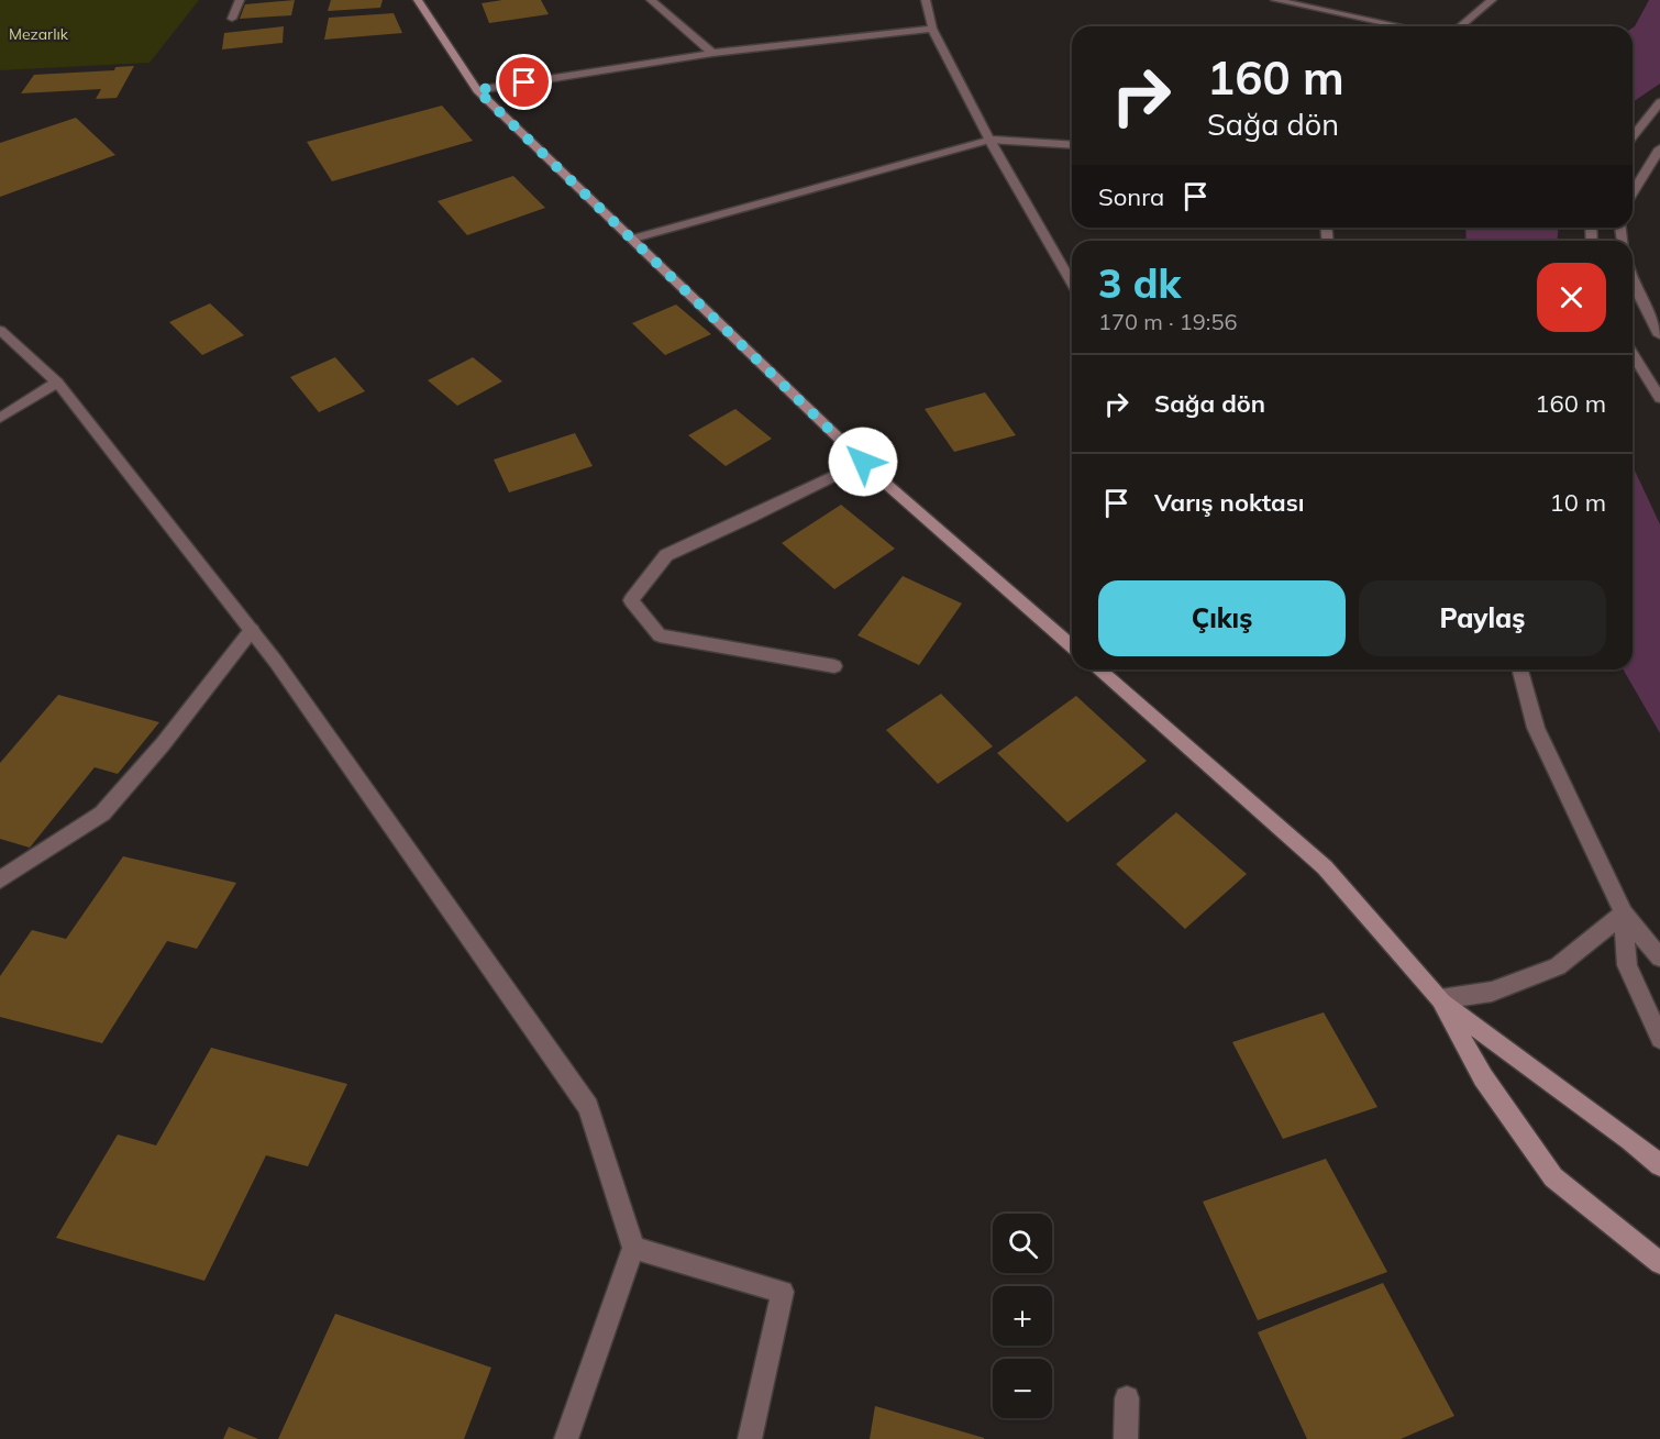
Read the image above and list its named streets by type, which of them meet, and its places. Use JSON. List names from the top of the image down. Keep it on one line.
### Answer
{"parks":["Mezarlık"],"page":{"turn":["160 m","Sağa dön"],"then":"Sonra","heading":["3 dk","170 m · 19:56"],"list":[{"name":"Sağa dön","value":"160 m"},{"name":"Varış noktası","value":"10 m"}],"buttons":["Çıkış","Paylaş"],"map_buttons":["+","−"]}}
